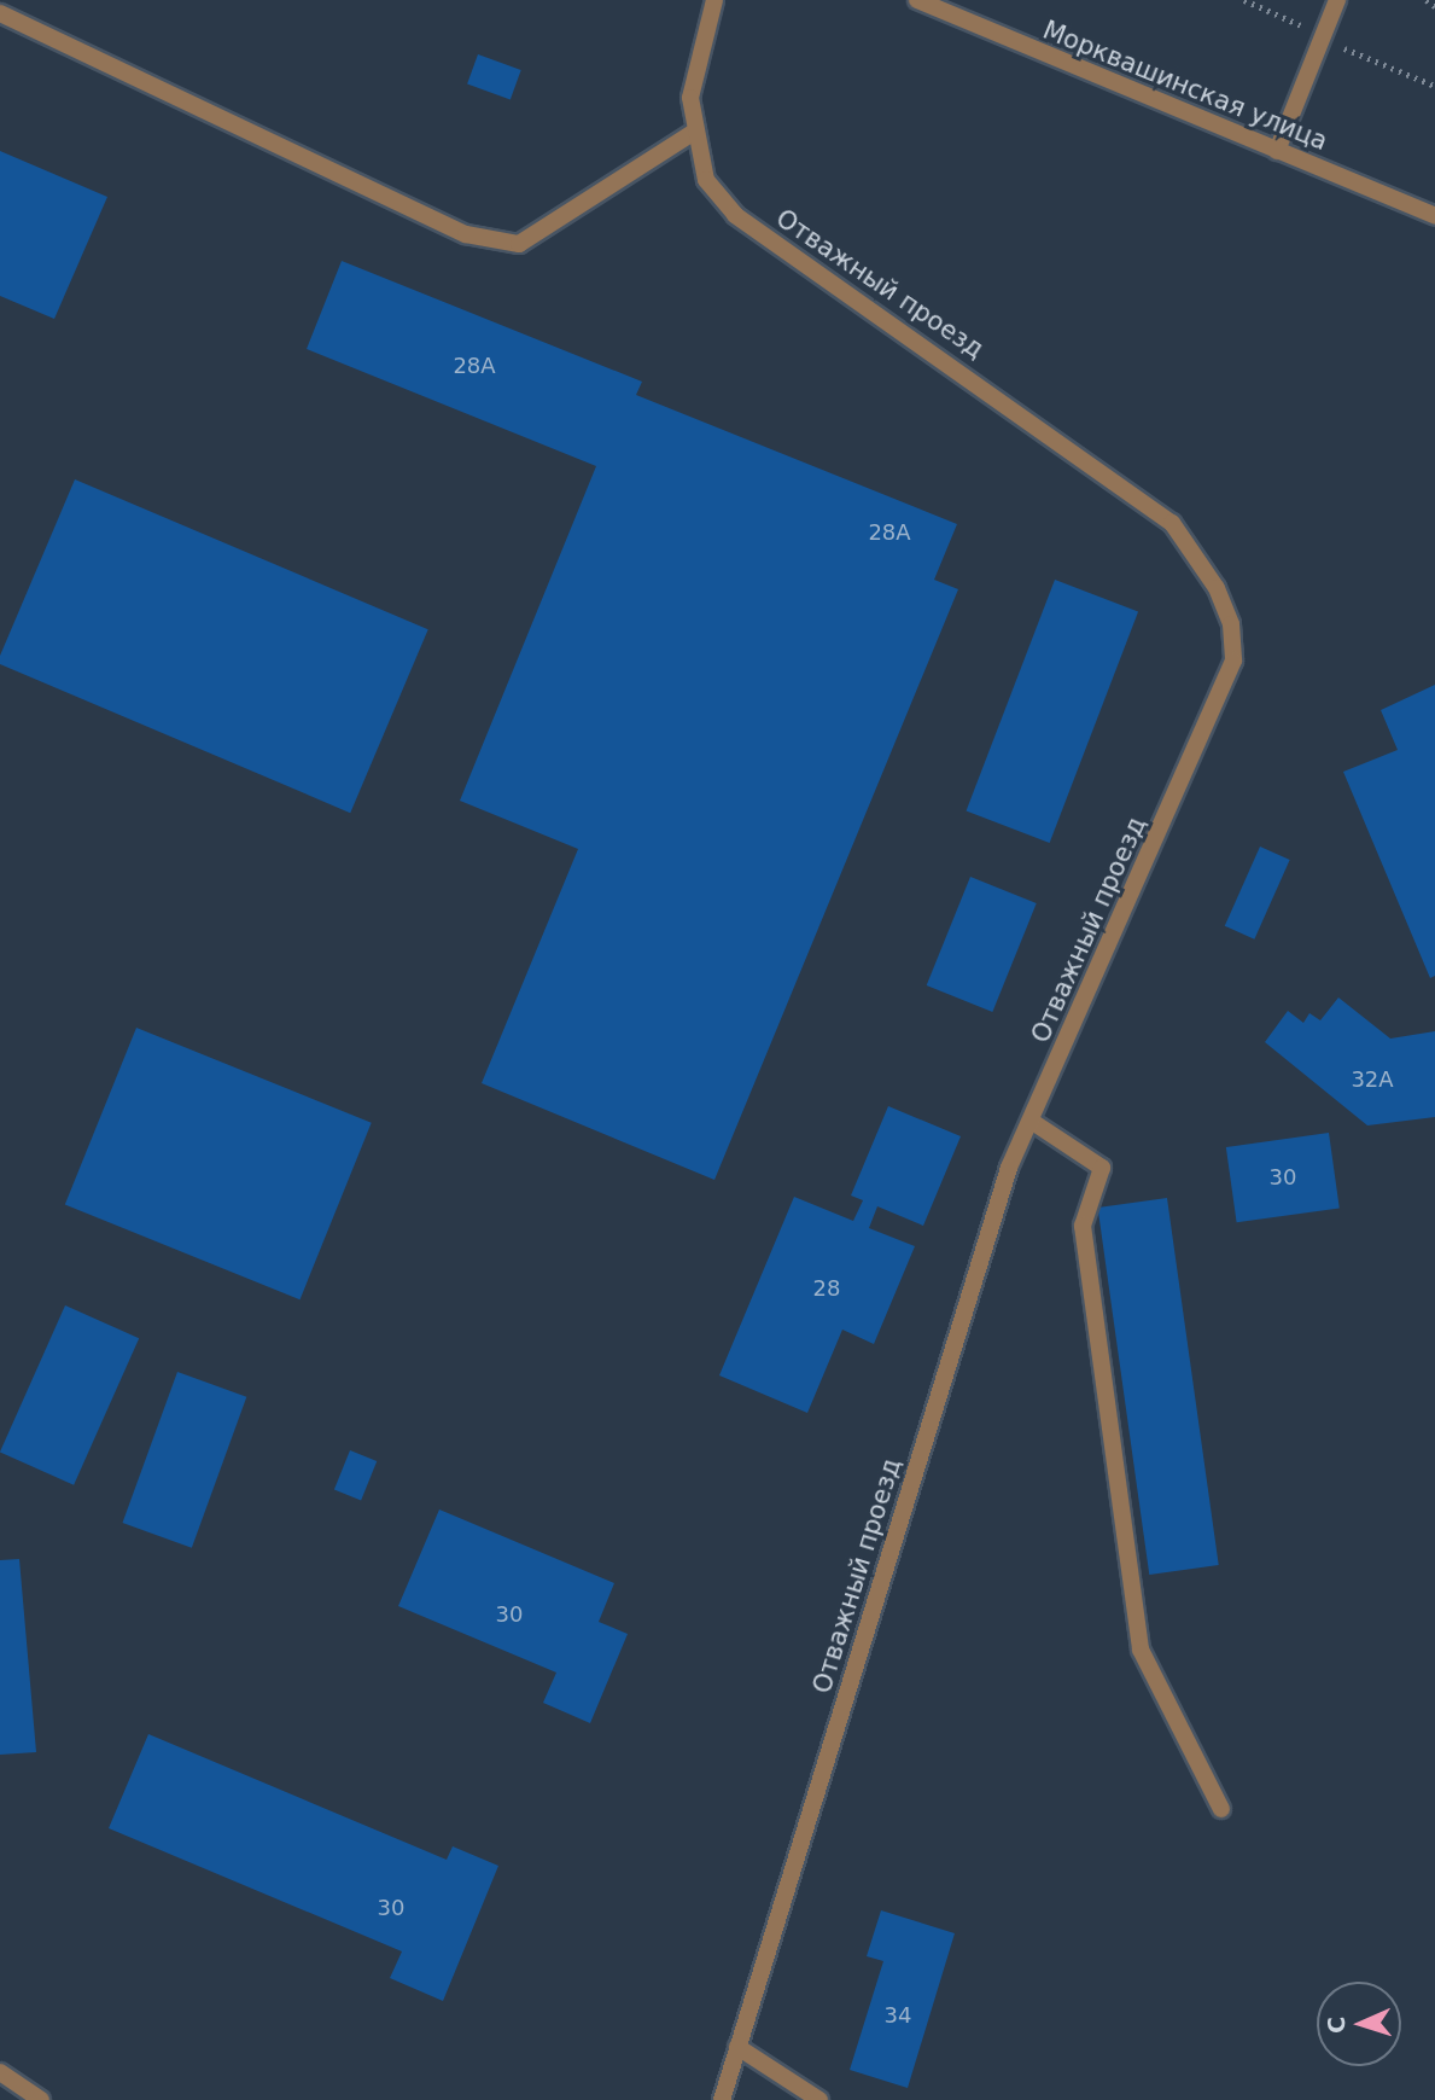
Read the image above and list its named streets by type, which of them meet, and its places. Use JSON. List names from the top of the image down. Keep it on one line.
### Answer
{"streets":{"street":["Морквашинская улица","Отважный проезд"]},"house_numbers":["28А","28А","32А","30","28","30","30","34"],"north":"left"}
